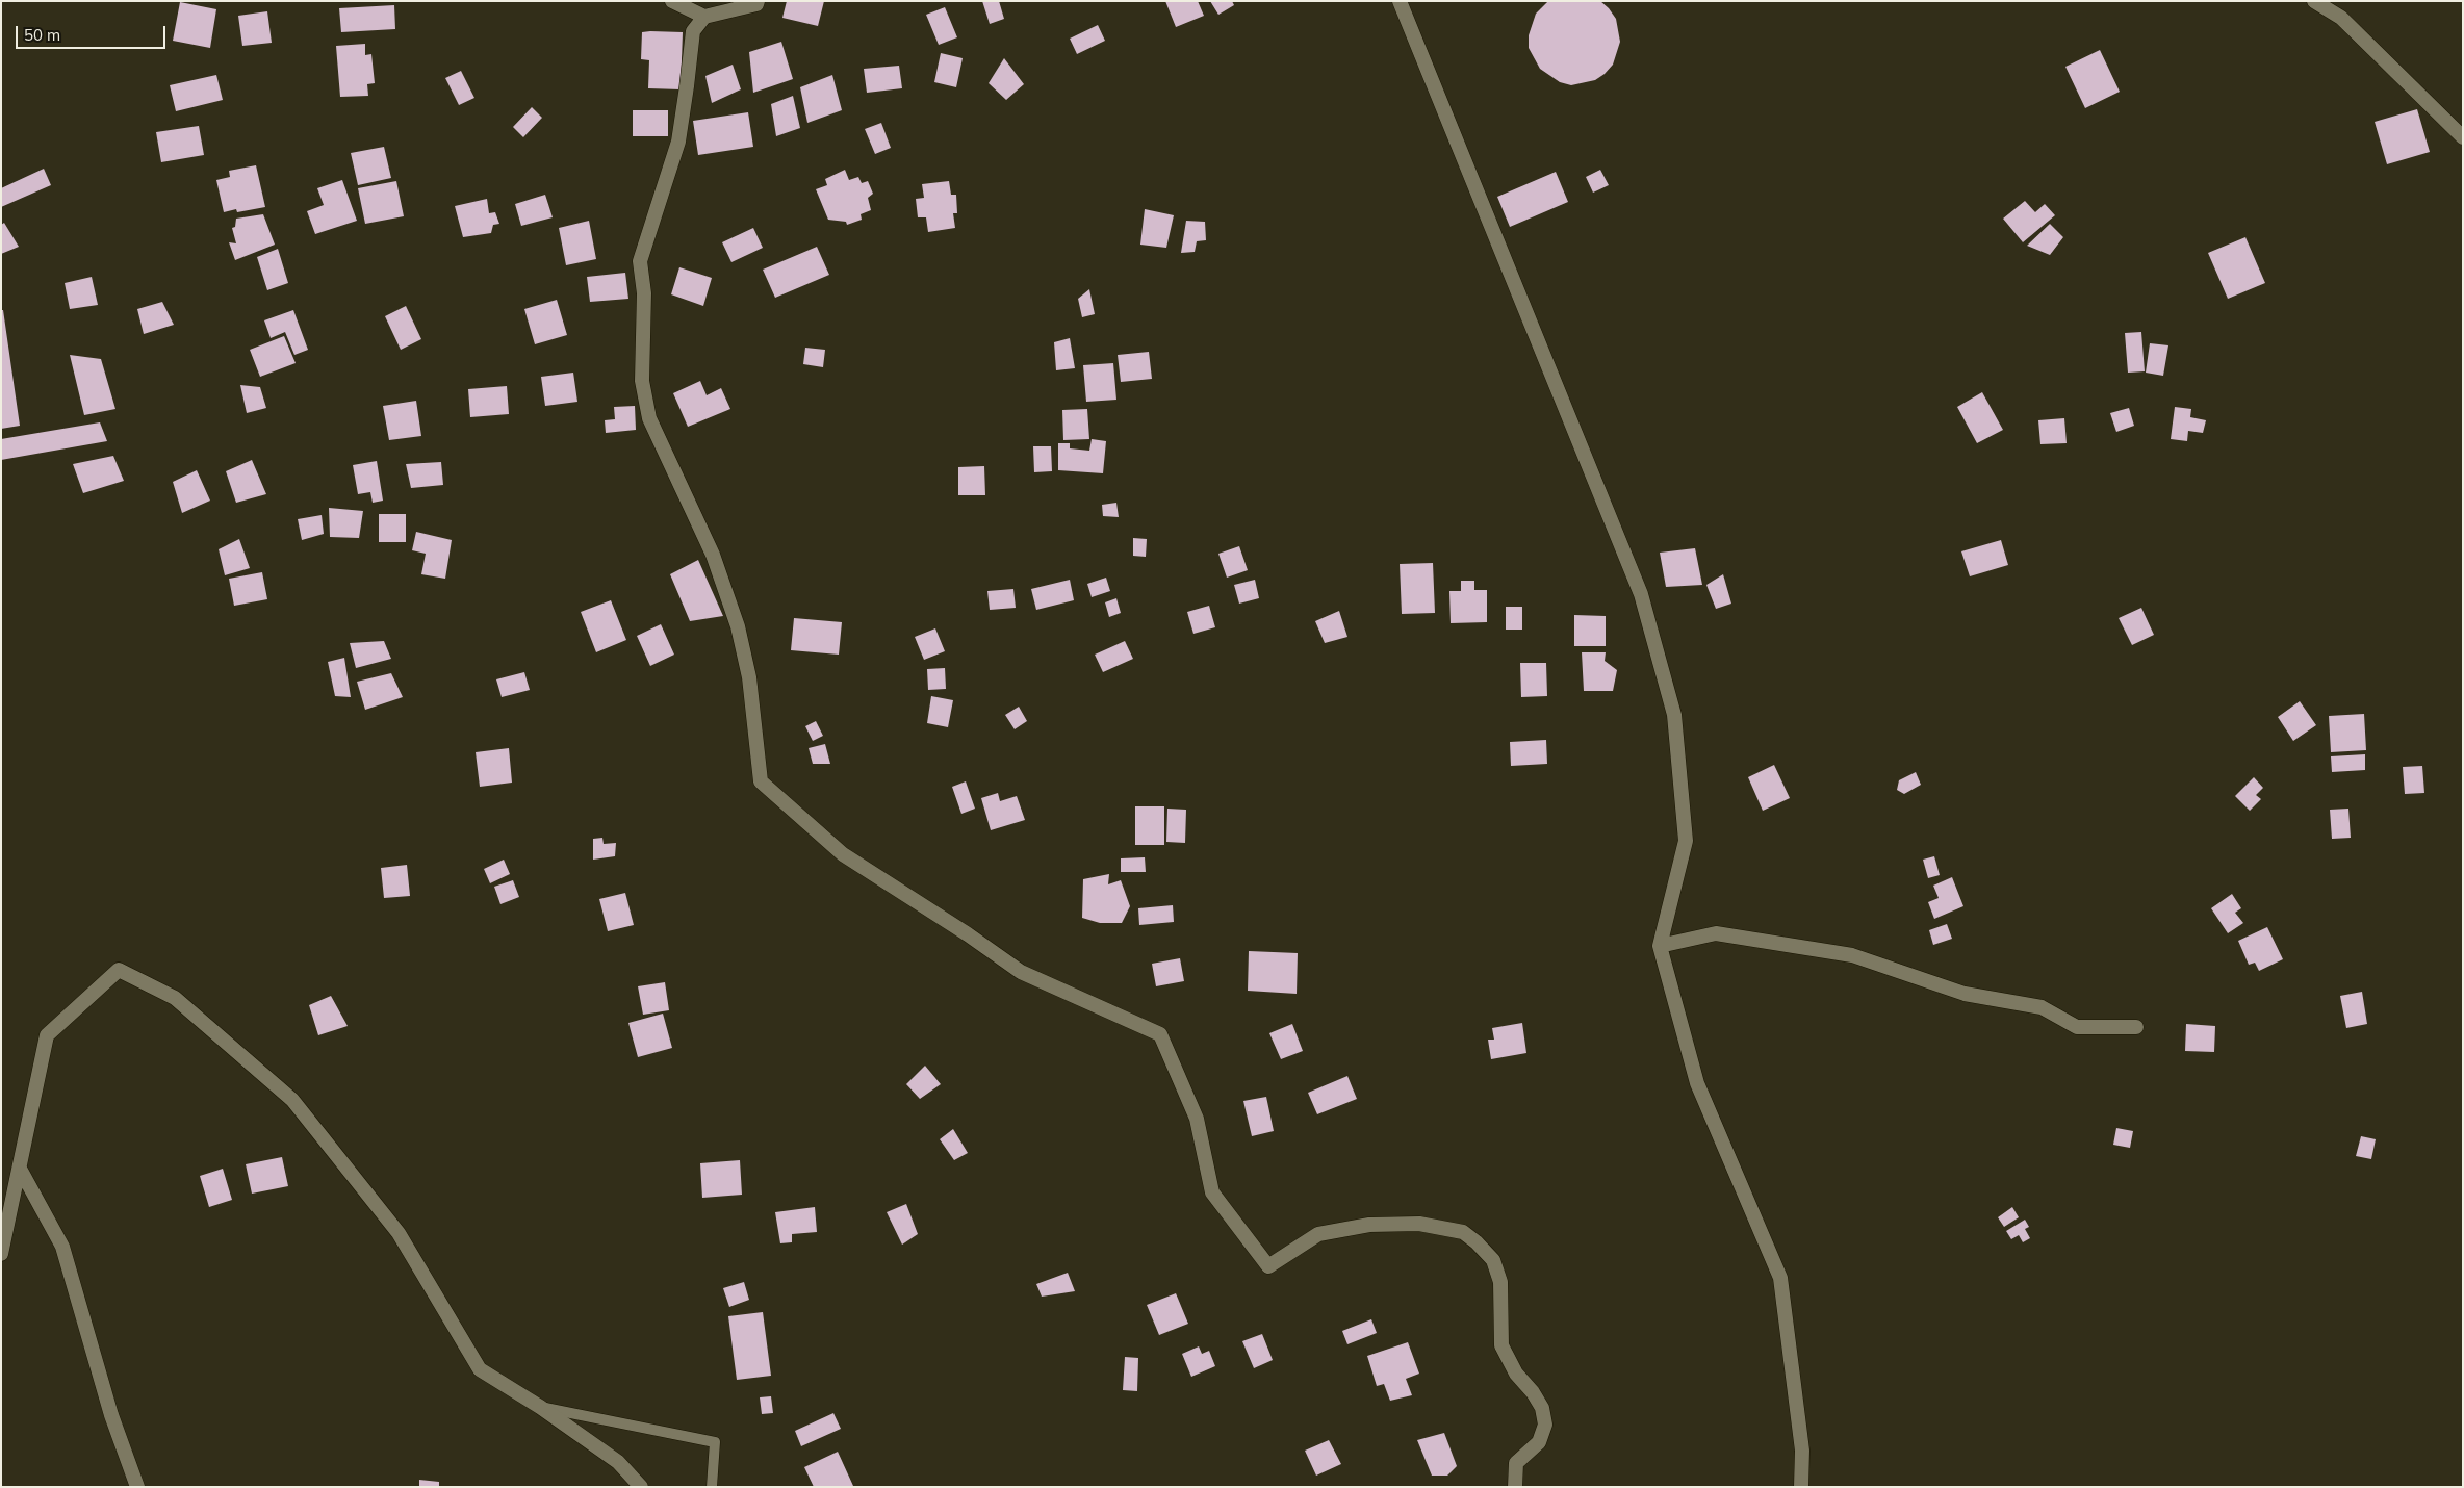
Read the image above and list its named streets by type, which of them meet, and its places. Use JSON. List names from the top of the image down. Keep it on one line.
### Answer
{"scale_bar":"50 m"}
